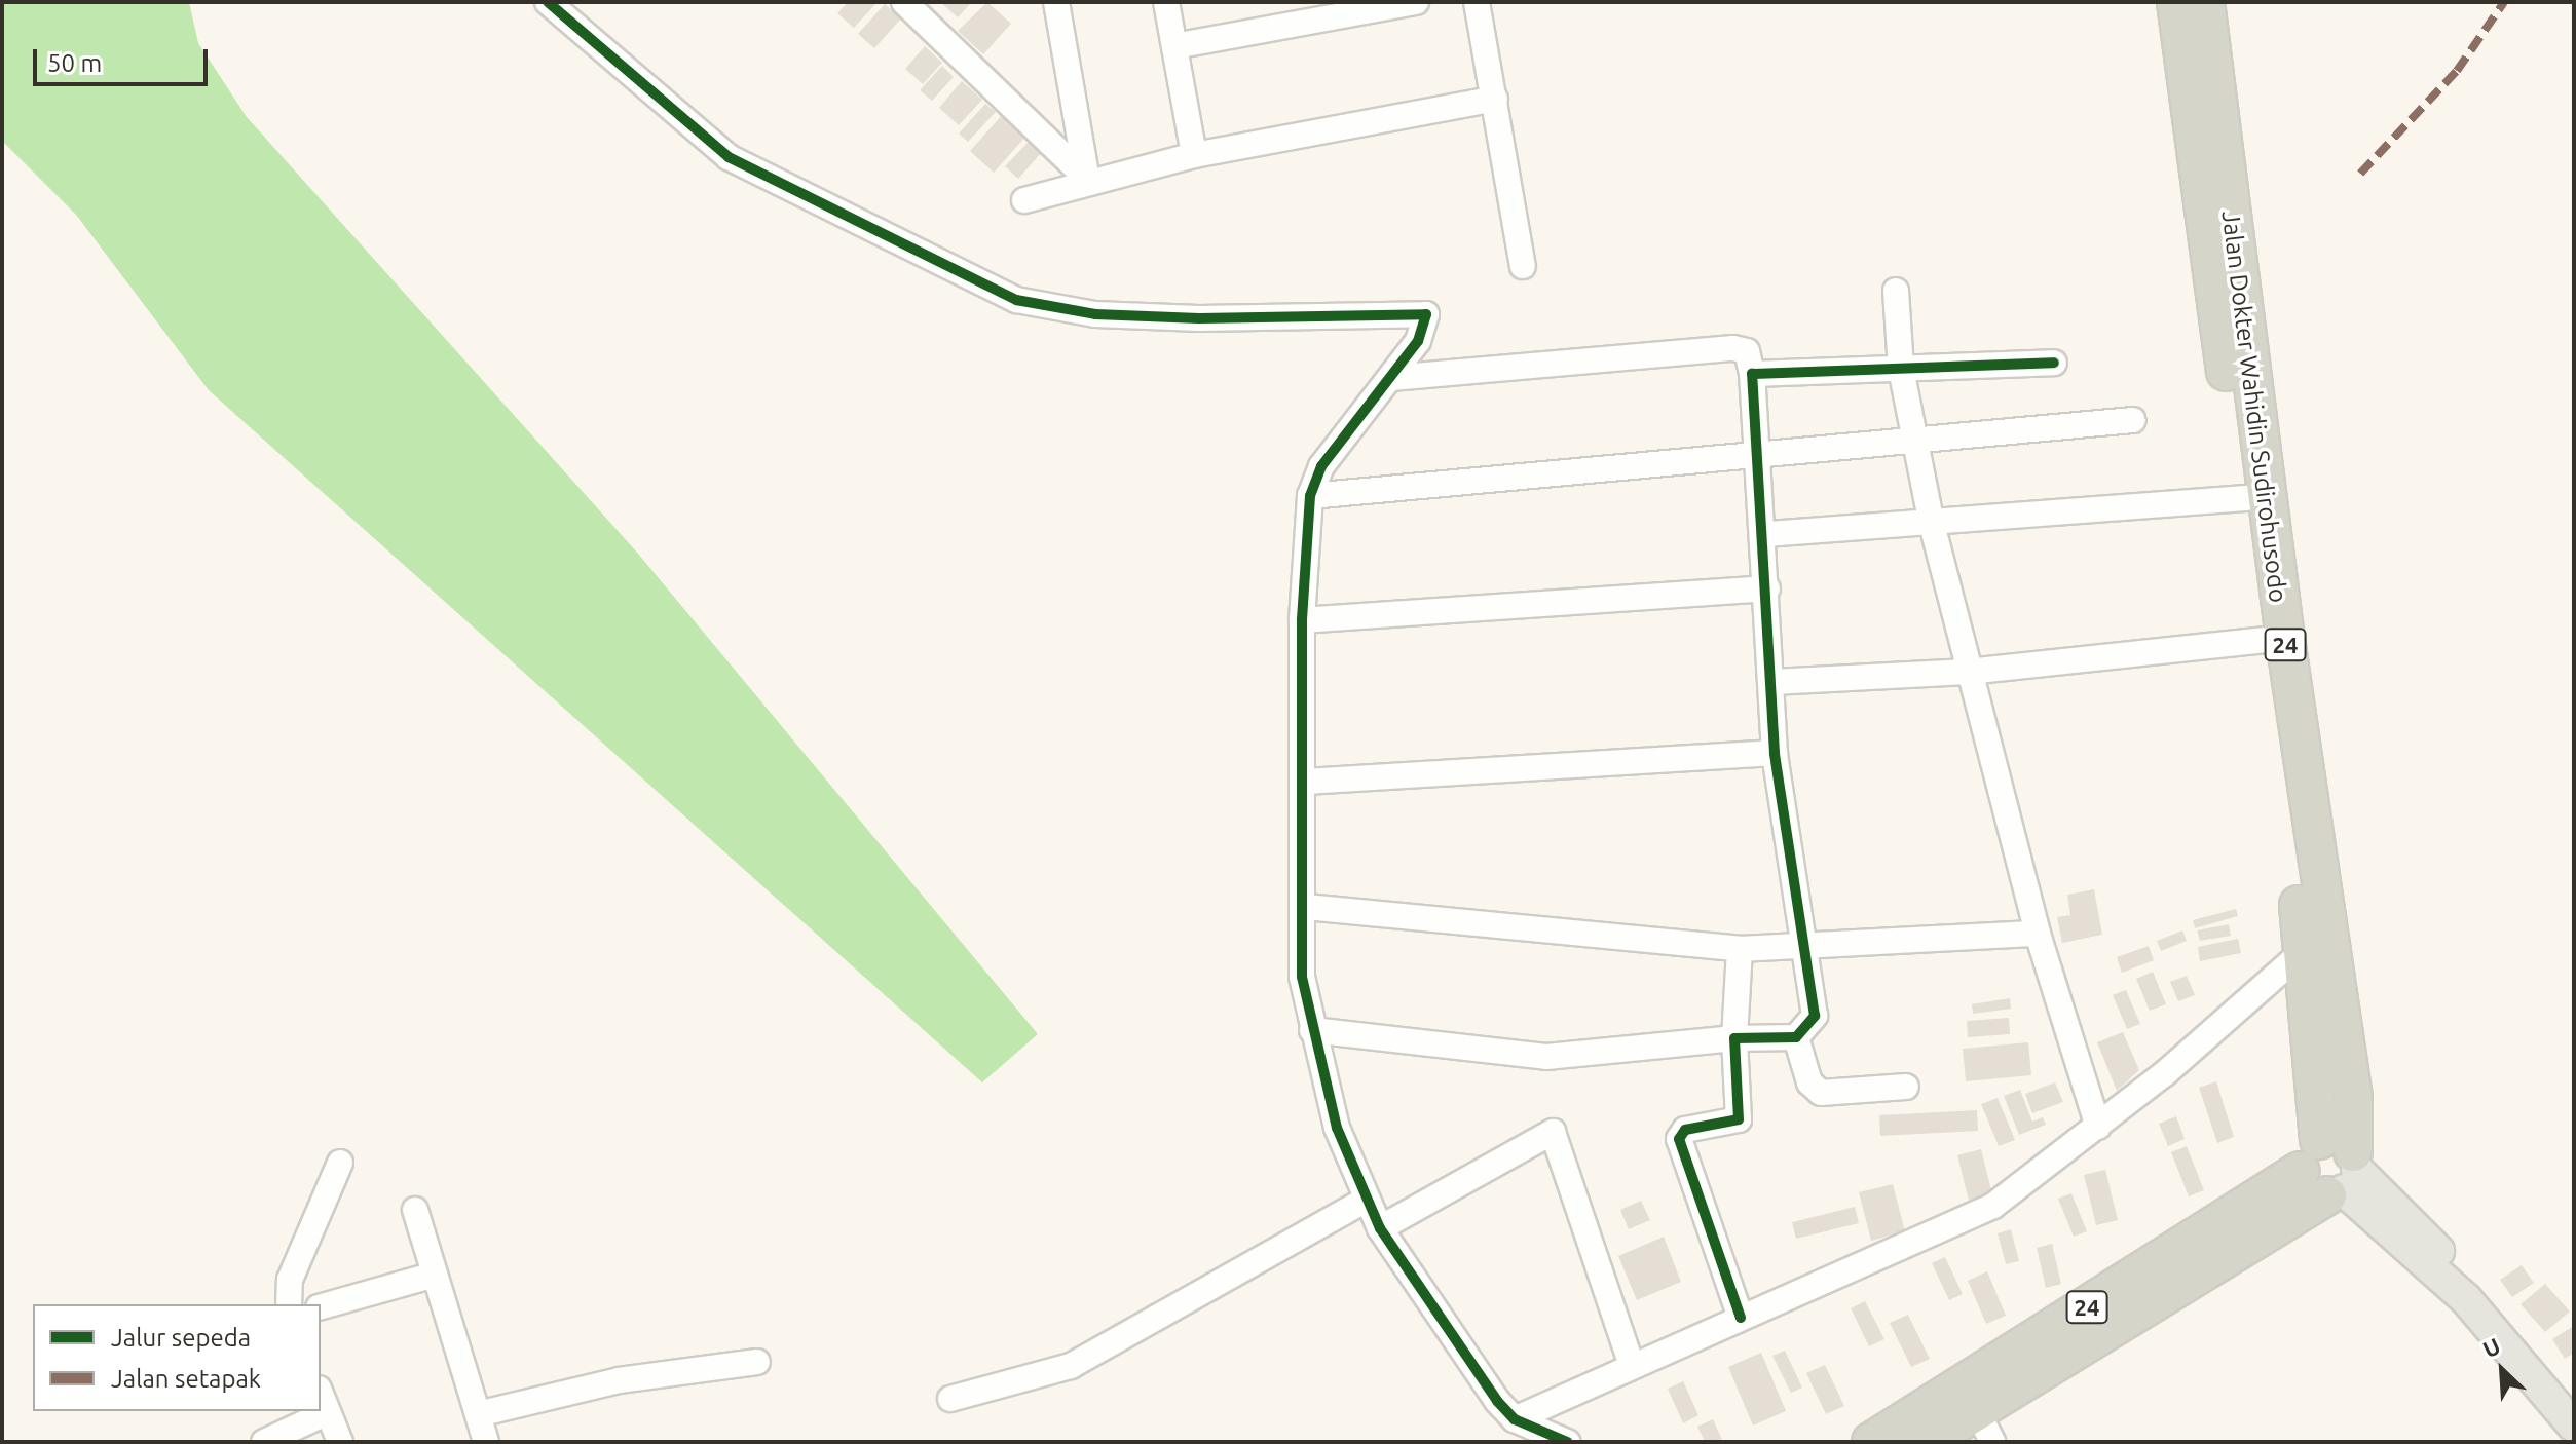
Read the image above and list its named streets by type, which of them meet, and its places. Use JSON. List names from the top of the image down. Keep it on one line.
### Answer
{"streets":{"highway":["Jalan Dokter Wahidin Sudirohusodo","24"]},"crossings":[["Jalan Dokter Wahidin Sudirohusodo","24"]],"legend":["Jalur sepeda","Jalan setapak"],"scale_bar":"50 m","north":"top left"}
